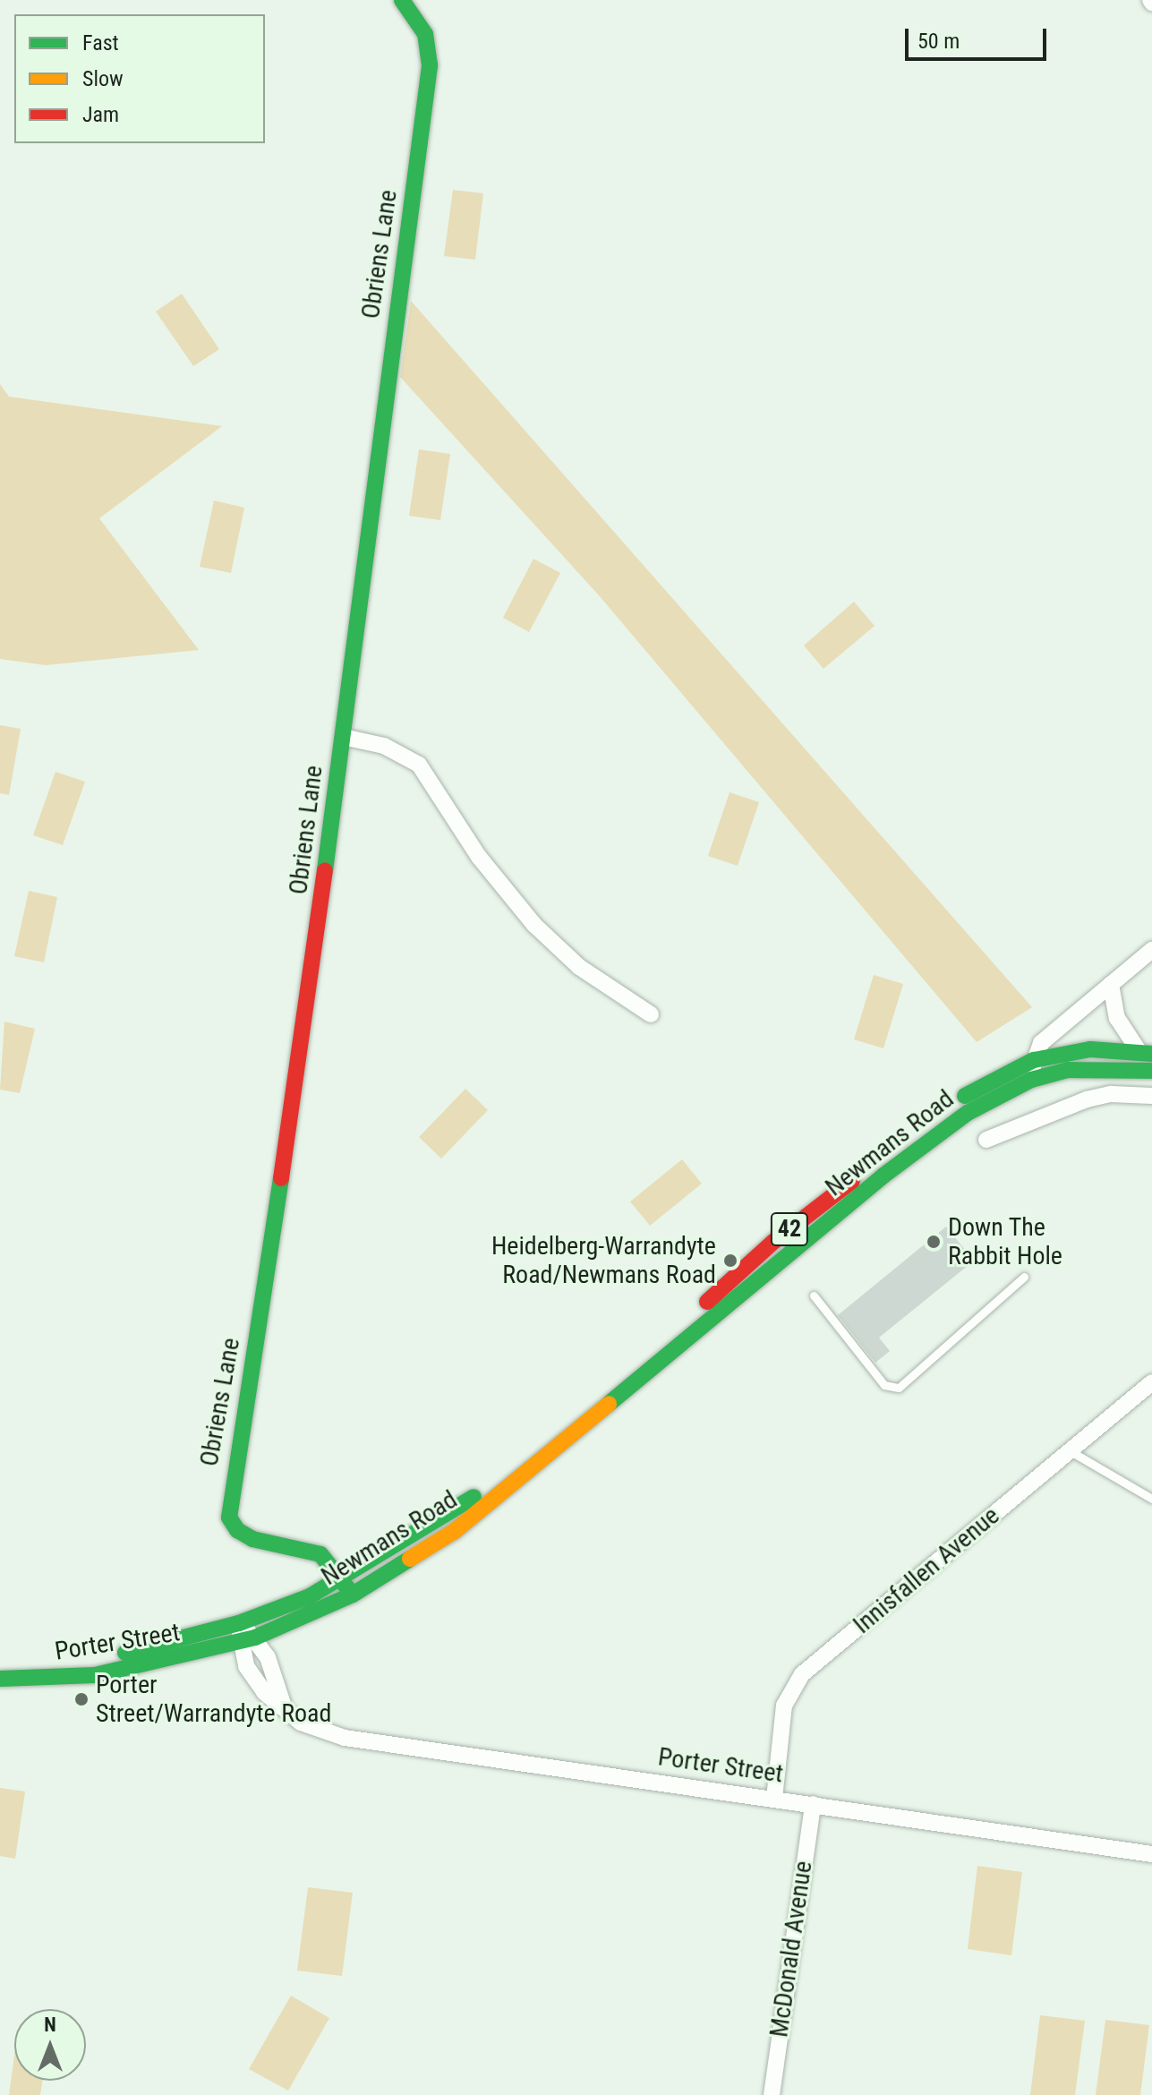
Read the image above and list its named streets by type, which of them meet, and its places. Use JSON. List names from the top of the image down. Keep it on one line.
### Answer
{"streets":{"main road":["Obriens Lane","Newmans Road","42","Porter Street"],"street":["Innisfallen Avenue","McDonald Avenue"]},"crossings":[["Obriens Lane","Newmans Road"],["Newmans Road","42"],["Newmans Road","Porter Street"],["Innisfallen Avenue","Porter Street"],["Porter Street","McDonald Avenue"]],"places":["Down The Rabbit Hole","Heidelberg-Warrandyte Road/Newmans Road","Porter Street/Warrandyte Road"],"legend":["Fast","Slow","Jam"],"scale_bar":"50 m","north":"top"}
